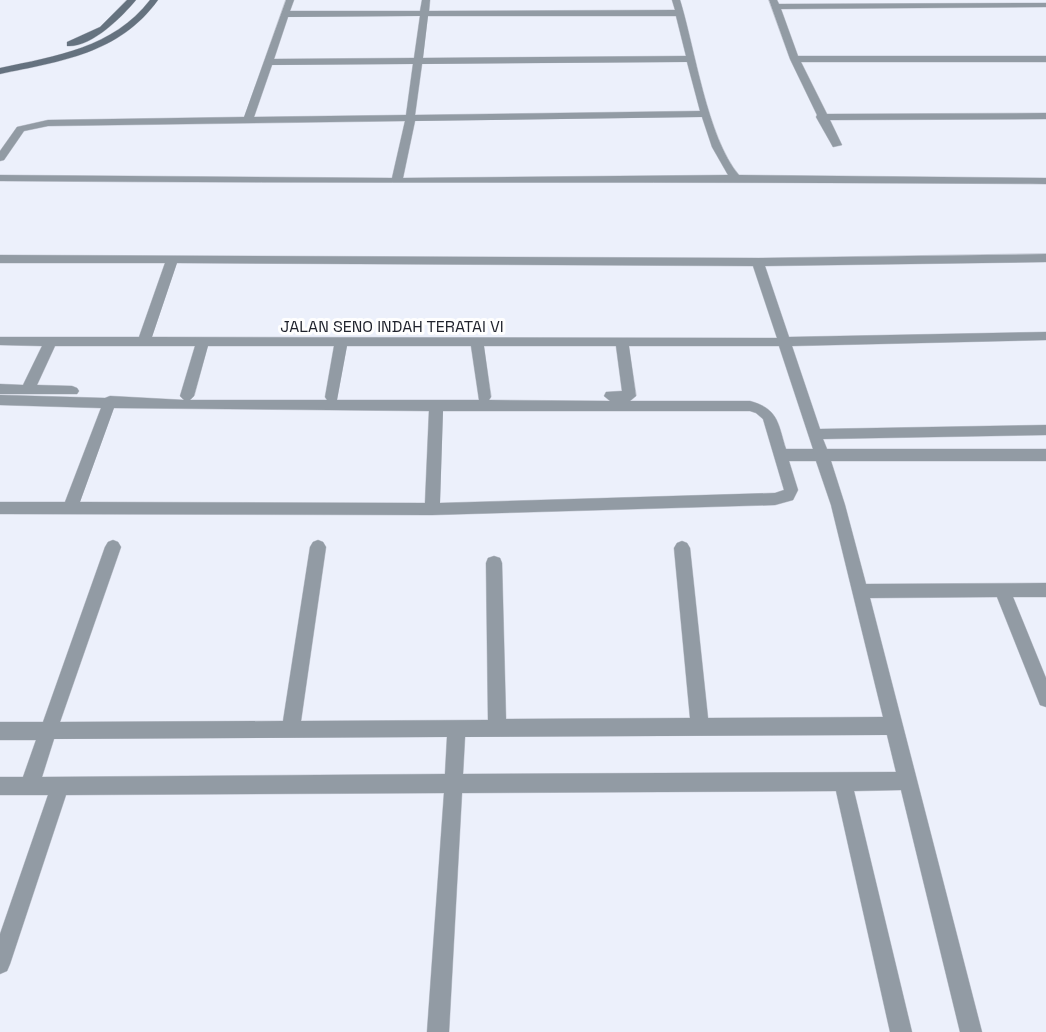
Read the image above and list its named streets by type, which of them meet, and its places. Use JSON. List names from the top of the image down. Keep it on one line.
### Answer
{"streets":{"street":["JALAN SENO INDAH TERATAI VI"]}}
